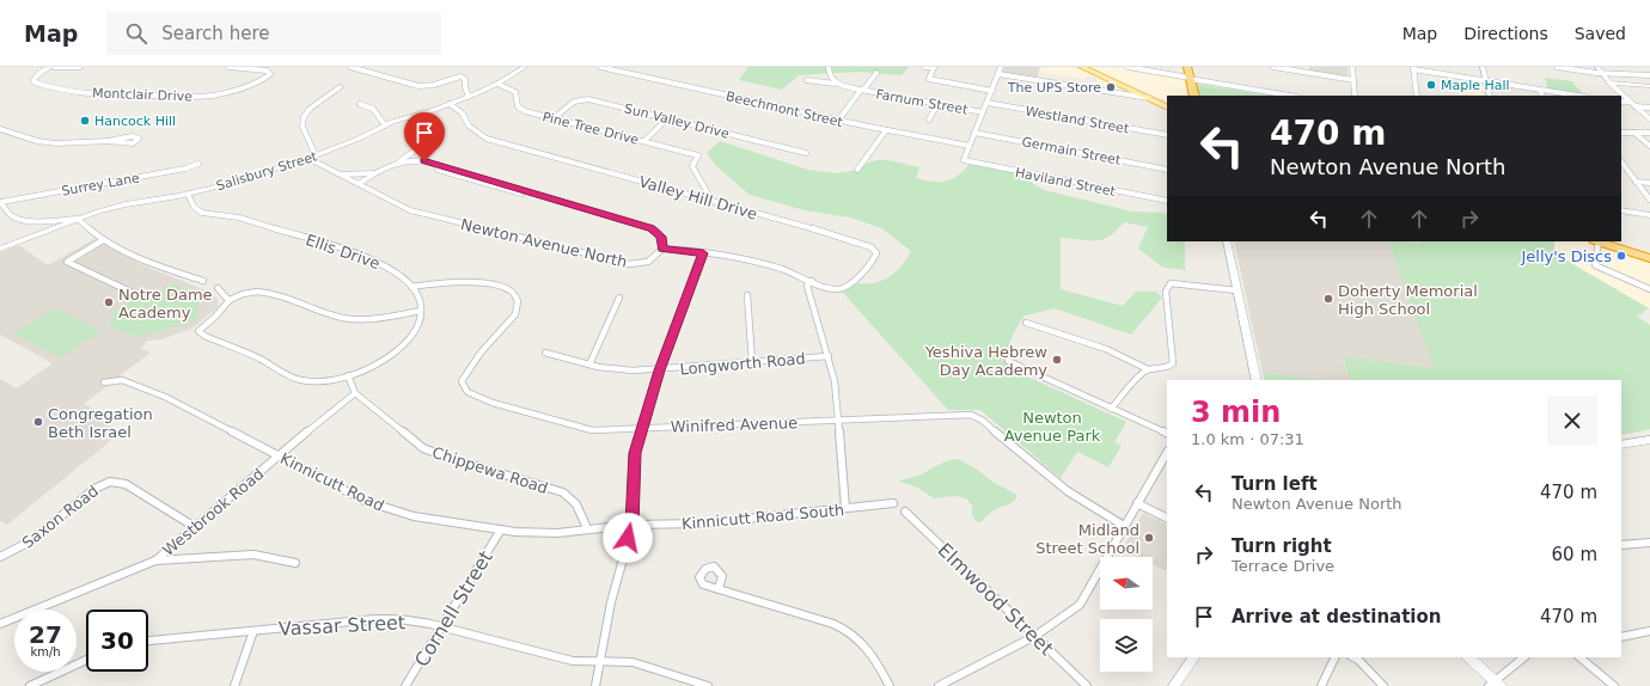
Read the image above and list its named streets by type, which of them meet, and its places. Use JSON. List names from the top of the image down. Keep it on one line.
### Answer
{"streets":{"main road":["Salisbury Street"],"street":["Montclair Drive","Farnum Street","Beechmont Street","Westland Street","Sun Valley Drive","Pine Tree Drive","Germain Street","Haviland Street","Surrey Lane","Valley Hill Drive","Newton Avenue North","Ellis Drive","Longworth Road","Winifred Avenue","Chippewa Road","Kinnicutt Road","Westbrook Road","Saxon Road","Kinnicutt Road South","Elmwood Street","Cornell Street","Vassar Street"]},"crossings":[["Beechmont Street","Haviland Street"],["Sun Valley Drive","Pine Tree Drive"],["Pine Tree Drive","Salisbury Street"],["Pine Tree Drive","Valley Hill Drive"],["Salisbury Street","Valley Hill Drive"],["Salisbury Street","Newton Avenue North"],["Salisbury Street","Ellis Drive"],["Ellis Drive","Winifred Avenue"],["Chippewa Road","Kinnicutt Road"],["Chippewa Road","Westbrook Road"],["Kinnicutt Road","Westbrook Road"],["Kinnicutt Road","Kinnicutt Road South"],["Kinnicutt Road","Cornell Street"],["Westbrook Road","Saxon Road"],["Cornell Street","Vassar Street"]],"parks":["Newton Avenue Park"],"places":["Maple Hall","The UPS Store","Hancock Hill","Jelly's Discs","Doherty Memorial High School","Notre Dame Academy","Yeshiva Hebrew Day Academy","Congregation Beth Israel","Midland Street School"],"north":"left","page":{"header":"Map","search":"Search here","nav":["Map","Directions","Saved"],"turn":["470 m","Newton Avenue North"],"heading":["3 min","1.0 km · 07:31"],"list":[{"name":"Turn left","note":"Newton Avenue North","value":"470 m"},{"name":"Turn right","note":"Terrace Drive","value":"60 m"},{"name":"Arrive at destination","value":"470 m"}],"speed":"27 km/h","limit":"30"}}
